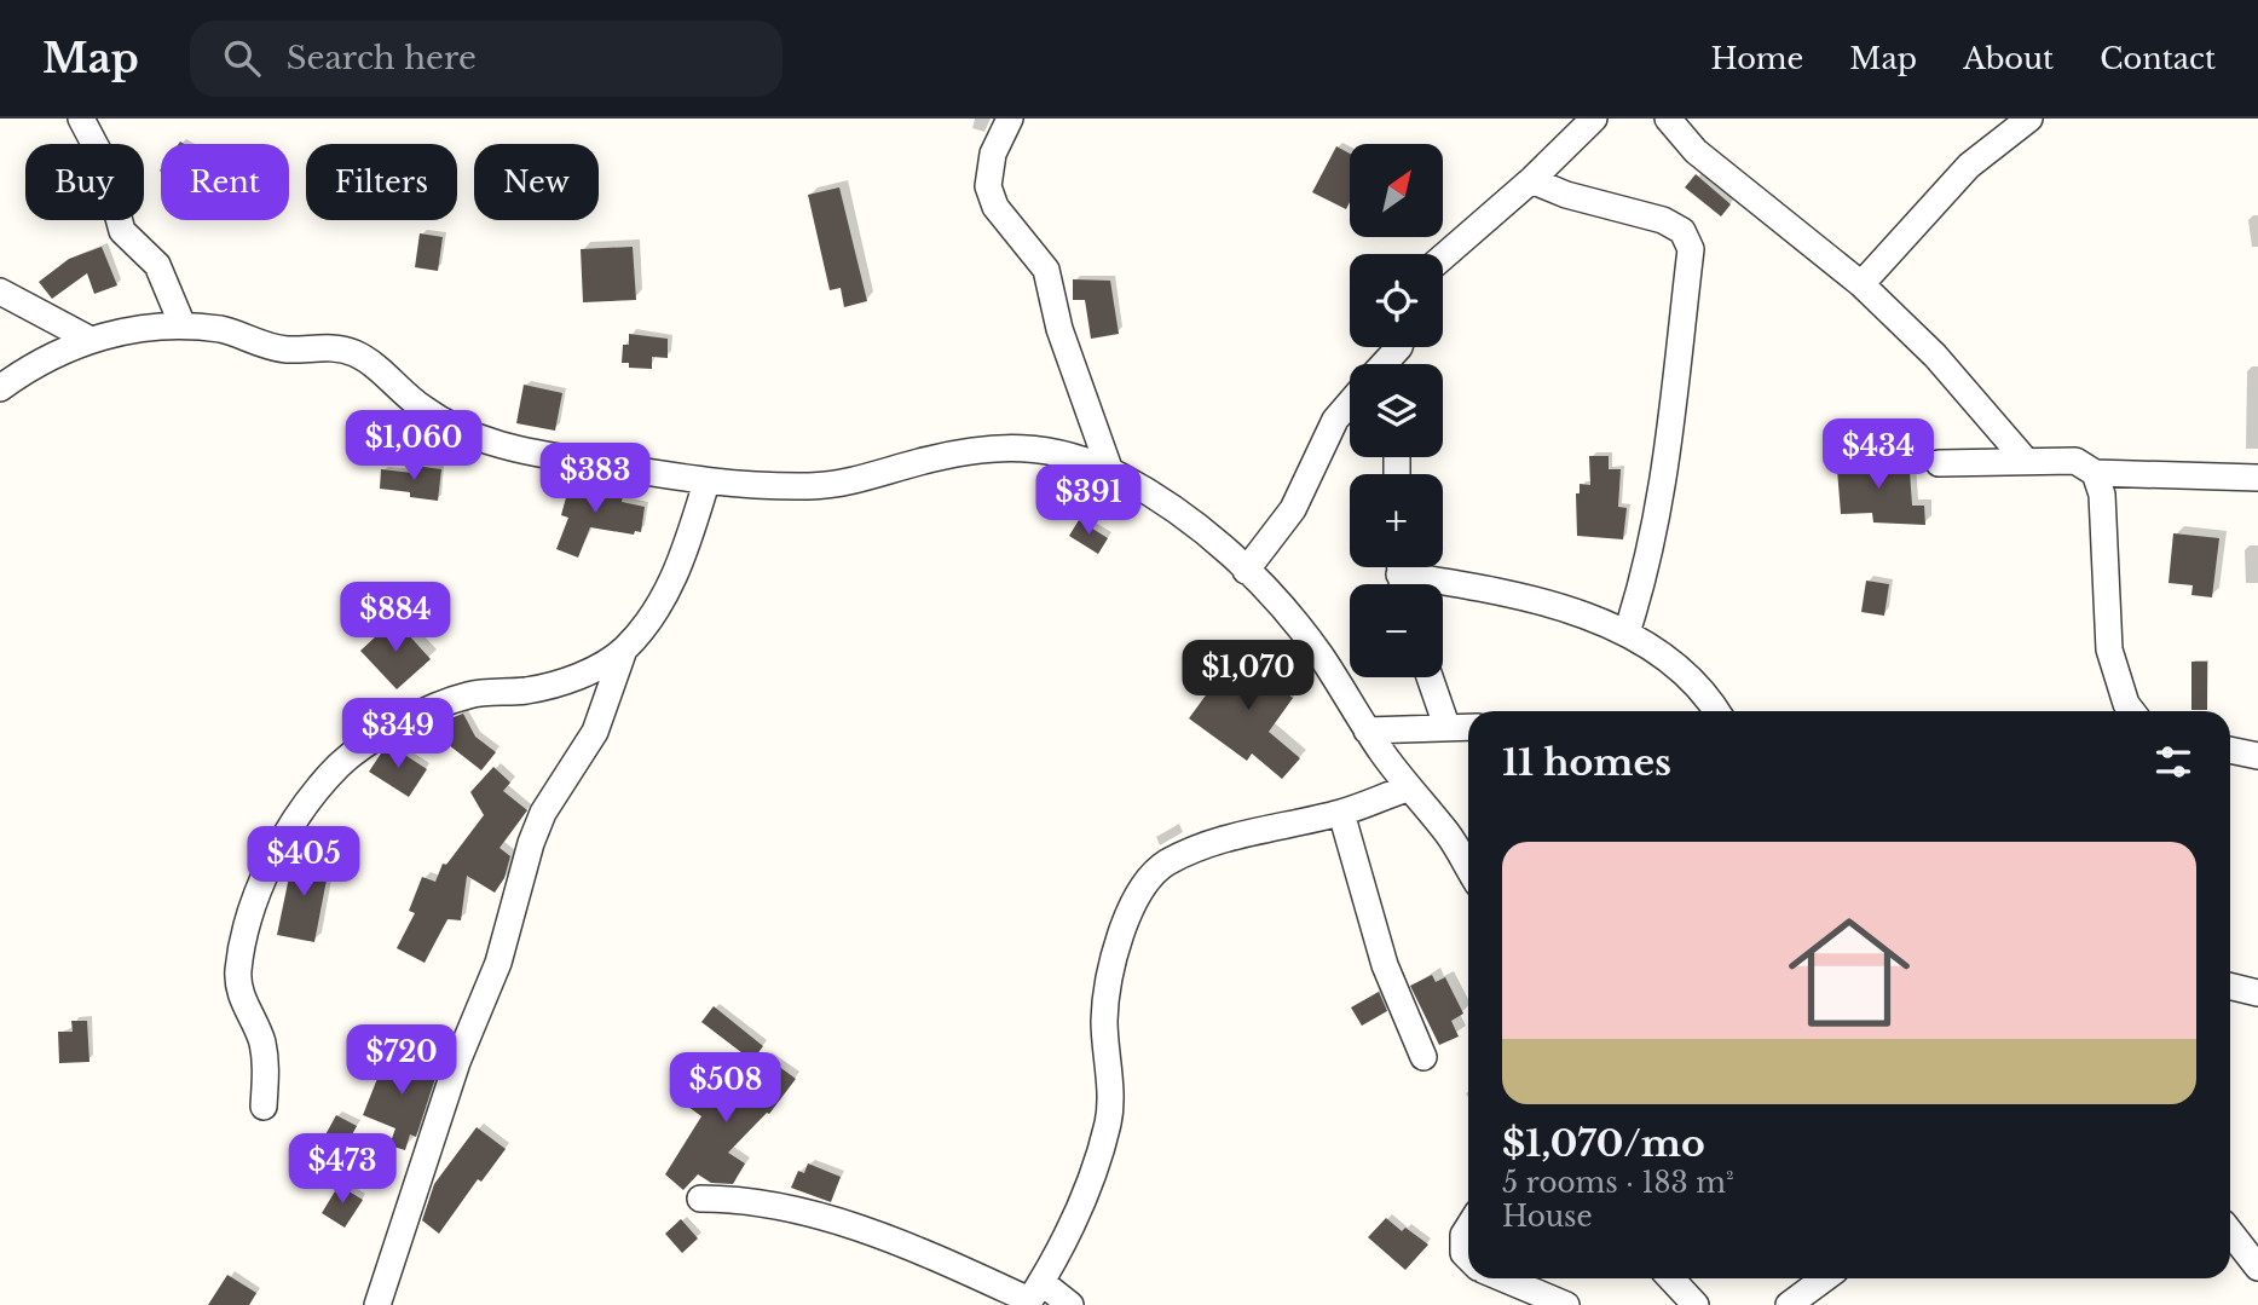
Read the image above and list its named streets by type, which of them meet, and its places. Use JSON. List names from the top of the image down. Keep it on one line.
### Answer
{"north":"top right","page":{"header":"Map","search":"Search here","nav":["Home","Map","About","Contact"],"map_buttons":["+","−"],"chip":["Buy","Rent","Filters","New"],"price":["$1,060","$434","$383","$391","$884","$1,070","$349","$405","$720","$508","$473"],"heading":"11 homes","list":[{"name":"$1,070/mo","note":"5 rooms · 183 m² · House"}]}}
